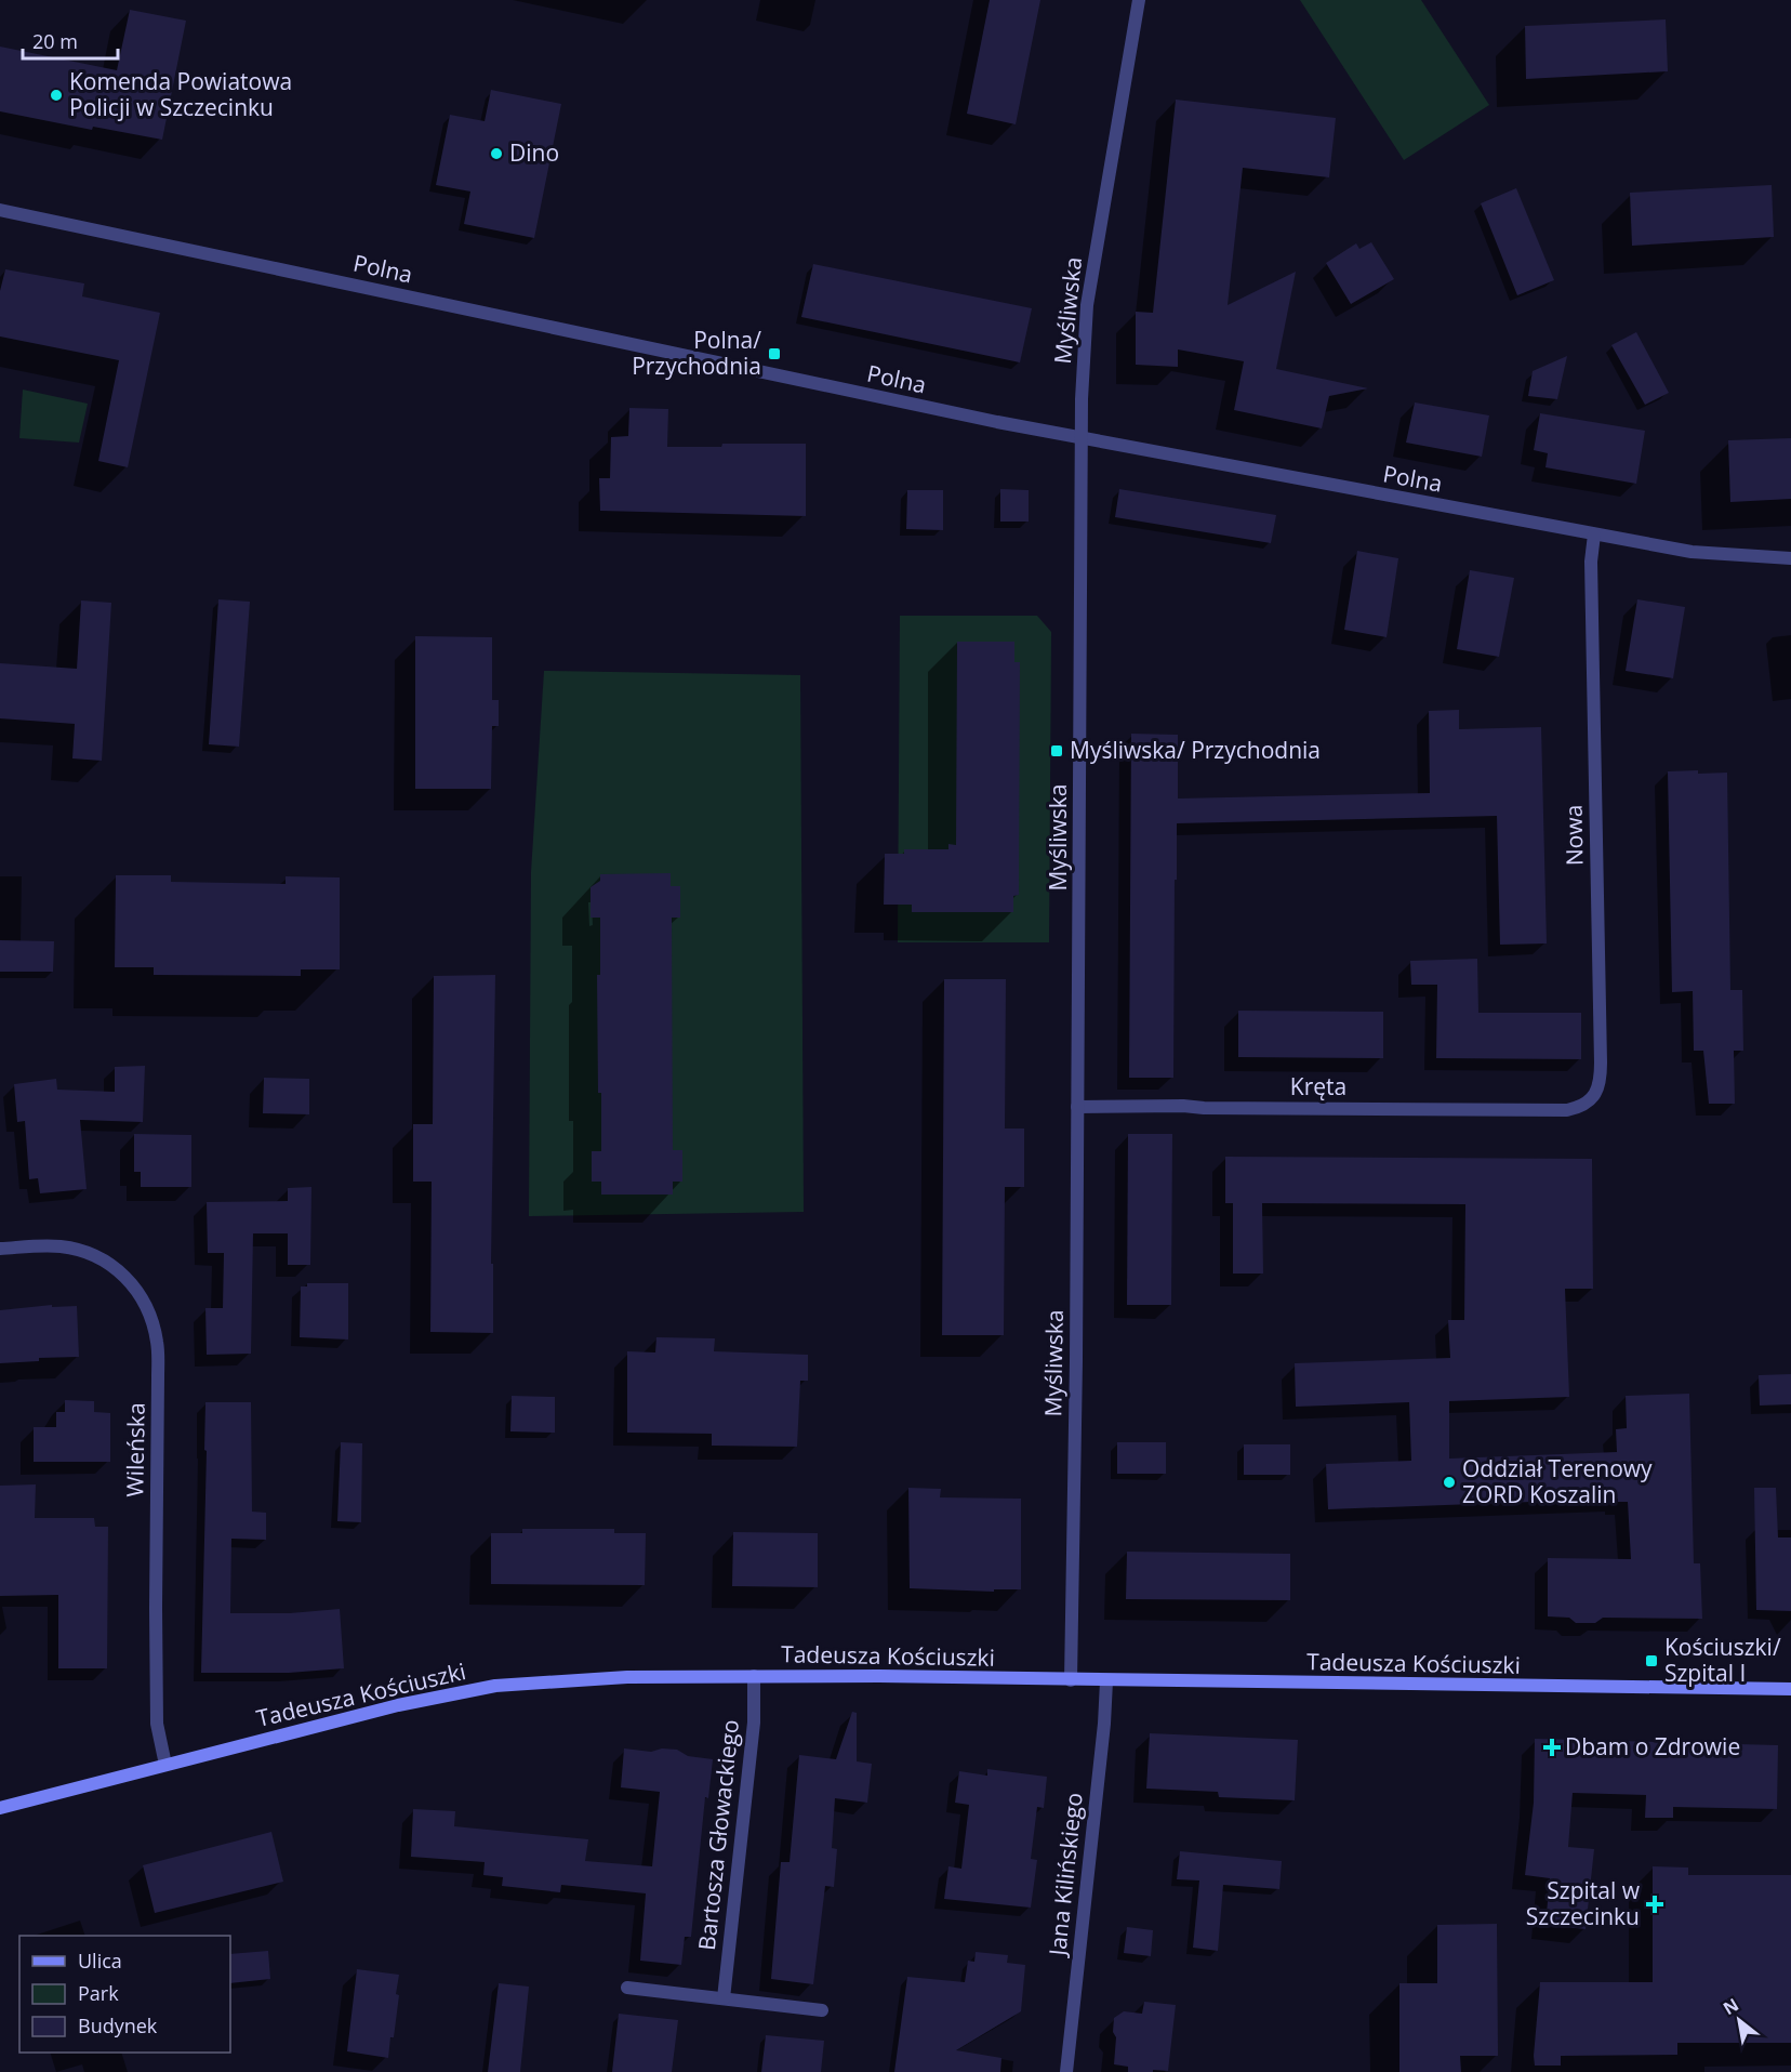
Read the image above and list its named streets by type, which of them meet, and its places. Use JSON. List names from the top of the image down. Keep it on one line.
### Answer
{"streets":{"street":["Polna","Myśliwska","Nowa","Kręta","Wileńska","Tadeusza Kościuszki","Bartosza Głowackiego","Jana Kilińskiego"]},"crossings":[["Polna","Myśliwska"],["Polna","Nowa"],["Myśliwska","Kręta"],["Myśliwska","Tadeusza Kościuszki"],["Nowa","Kręta"],["Wileńska","Tadeusza Kościuszki"],["Tadeusza Kościuszki","Bartosza Głowackiego"],["Tadeusza Kościuszki","Jana Kilińskiego"]],"places":{"other":["Komenda Powiatowa Policji w Szczecinku","Dino","Oddział Terenowy ZORD Koszalin"],"transit":["Polna/ Przychodnia","Myśliwska/ Przychodnia","Kościuszki/ Szpital I"],"health":["Dbam o Zdrowie","Szpital w Szczecinku"]},"legend":["Ulica","Park","Budynek"],"scale_bar":"20 m","north":"top left"}
